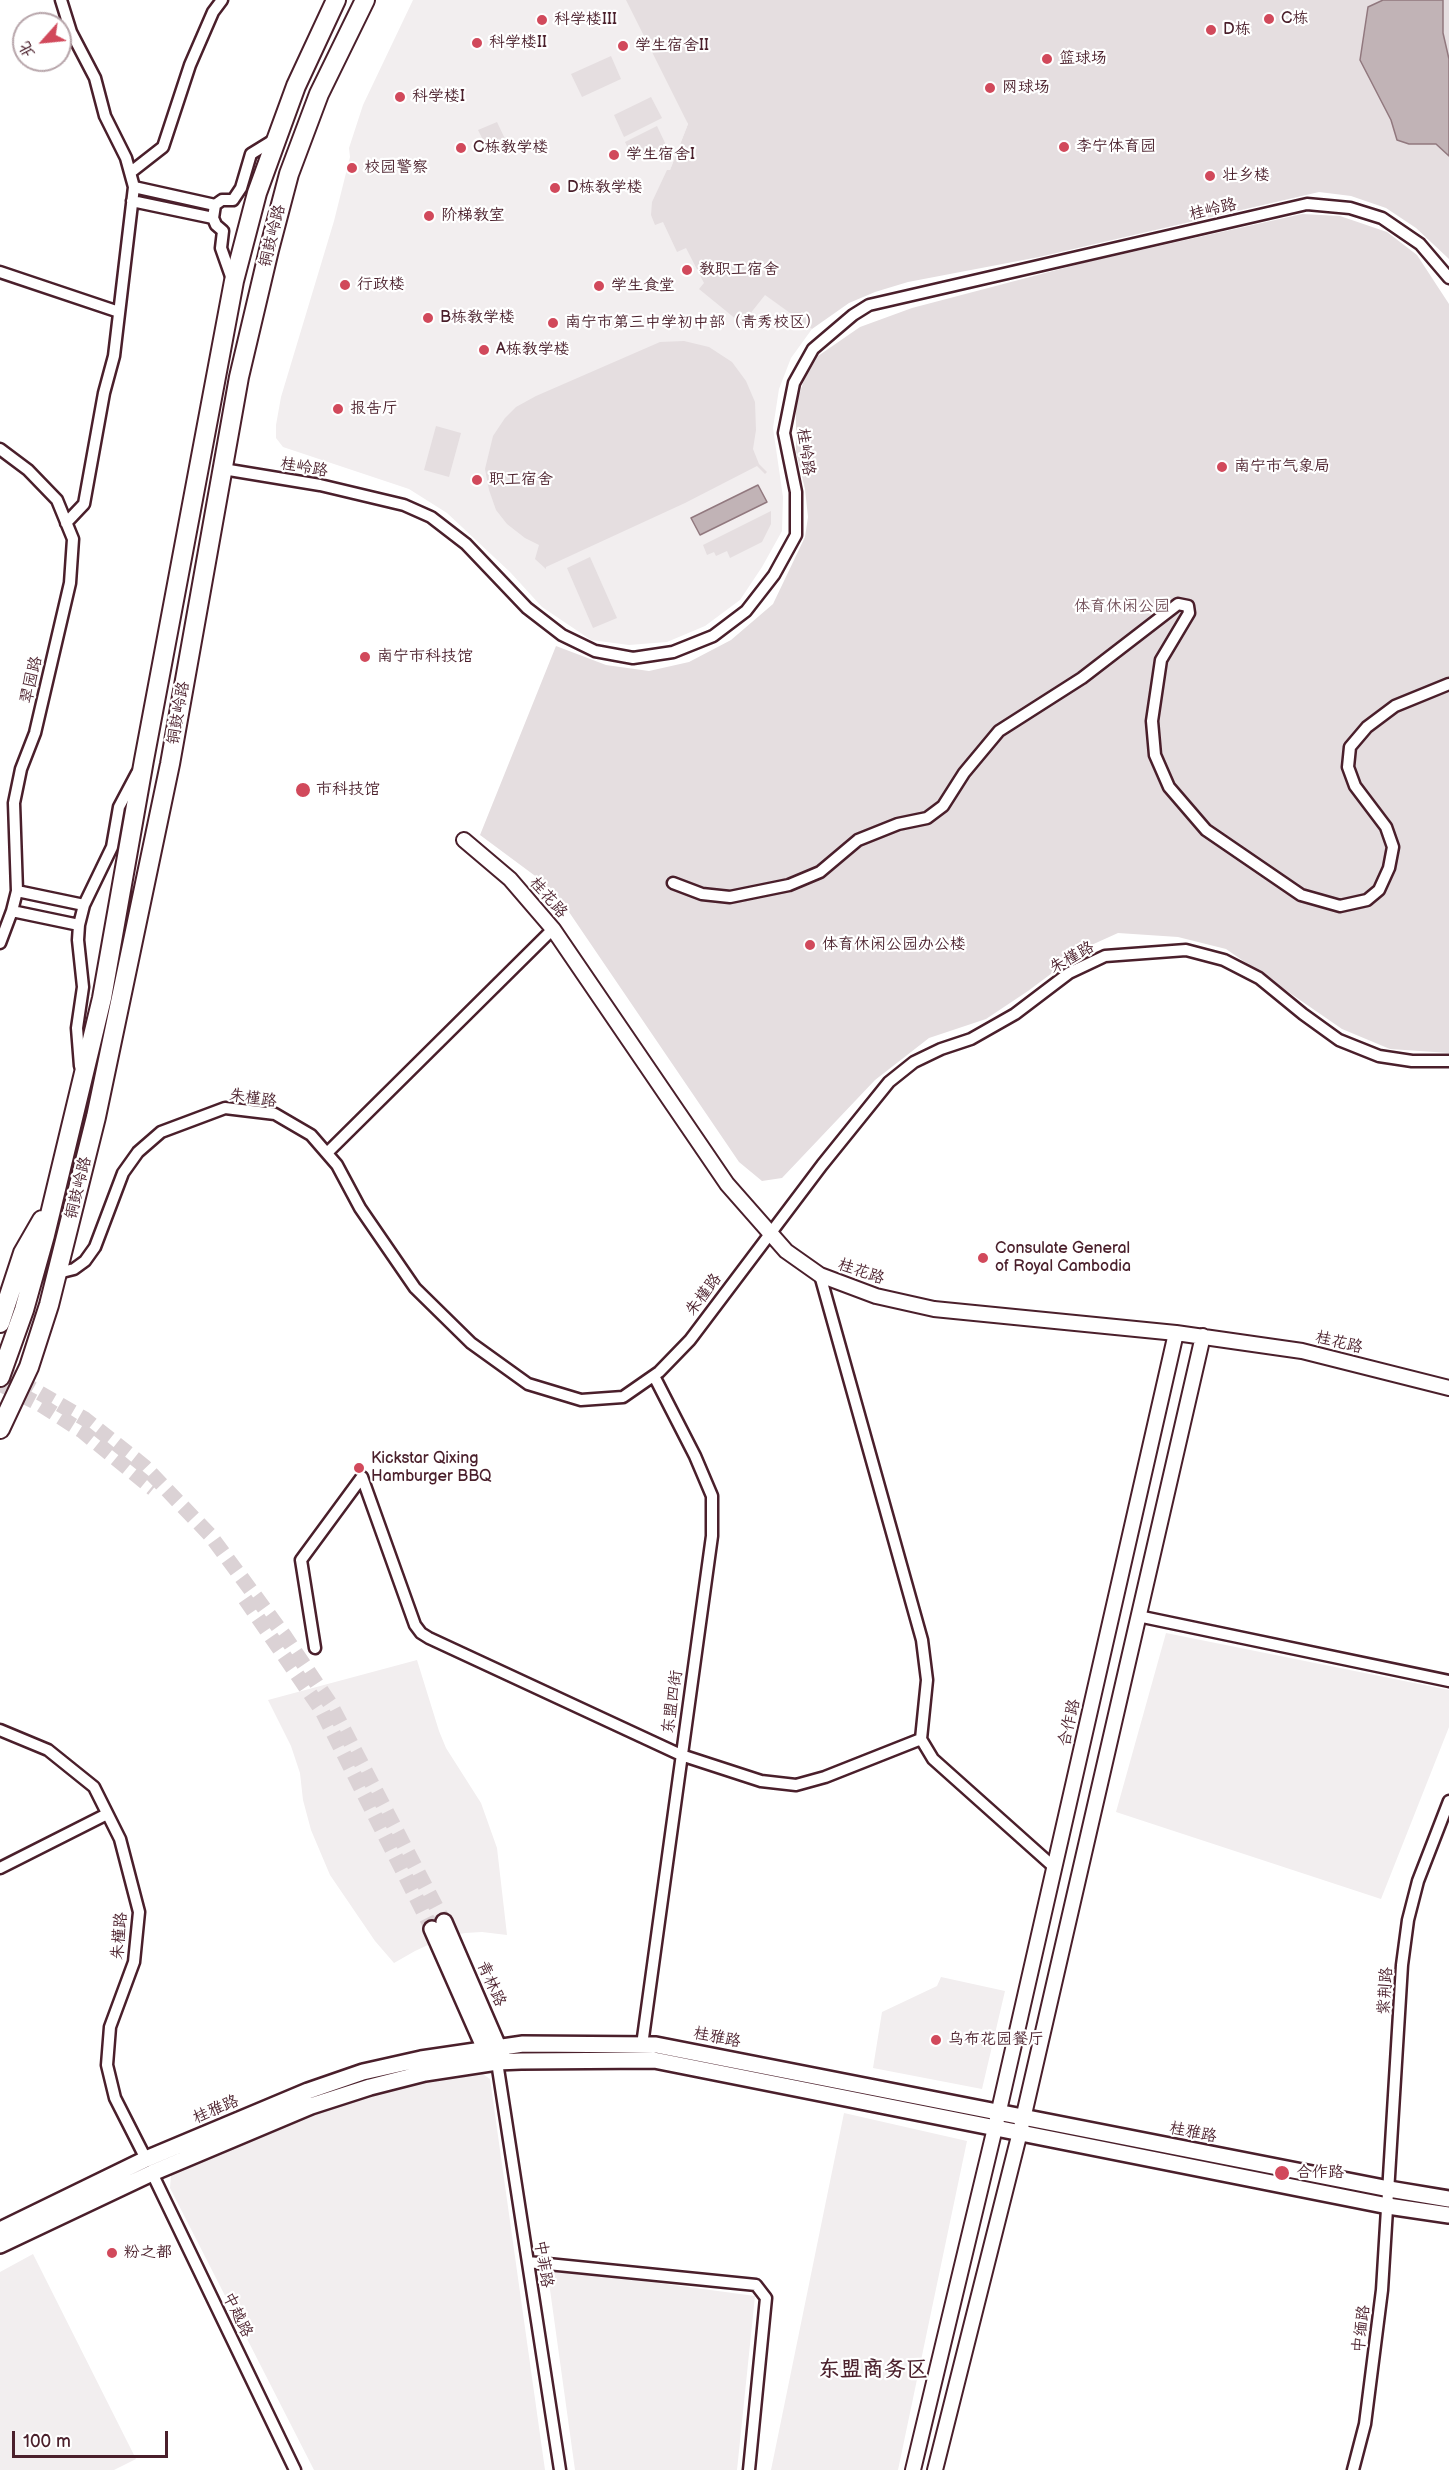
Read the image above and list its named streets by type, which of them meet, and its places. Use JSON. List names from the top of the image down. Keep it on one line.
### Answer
{"streets":{"main road":["铜鼓岭路","青林路","桂雅路"],"street":["桂岭路","翠园路","桂花路","朱槿路","东盟四街","合作路","紫荆路","中菲路","中越路","中缅路"]},"crossings":[["桂岭路","铜鼓岭路"],["铜鼓岭路","朱槿路"],["桂花路","朱槿路"],["桂花路","合作路"],["朱槿路","东盟四街"],["朱槿路","桂雅路"],["朱槿路","中越路"],["东盟四街","桂雅路"],["合作路","桂雅路"],["青林路","桂雅路"],["青林路","中菲路"],["紫荆路","桂雅路"],["紫荆路","中缅路"],["桂雅路","中菲路"],["桂雅路","中越路"],["桂雅路","中缅路"]],"districts":["东盟商务区"],"parks":["体育休闲公园"],"places":["C栋","科学楼III","D栋","科学楼II","学生宿舍II","篮球场","网球场","科学楼I","李宁体育园","C栋教学楼","学生宿舍I","校园警察","壮乡楼","D栋教学楼","阶梯教室","教职工宿舍","行政楼","学生食堂","B栋教学楼","南宁市第三中学初中部（青秀校区）","A栋教学楼","报告厅","南宁市气象局","职工宿舍","南宁市科技馆","市科技馆","体育休闲公园办公楼","Consulate General of Royal Cambodia","Kickstar Qixing Hamburger BBQ","乌布花园餐厅","合作路","粉之都"],"scale_bar":"100 m","north":"bottom left"}
